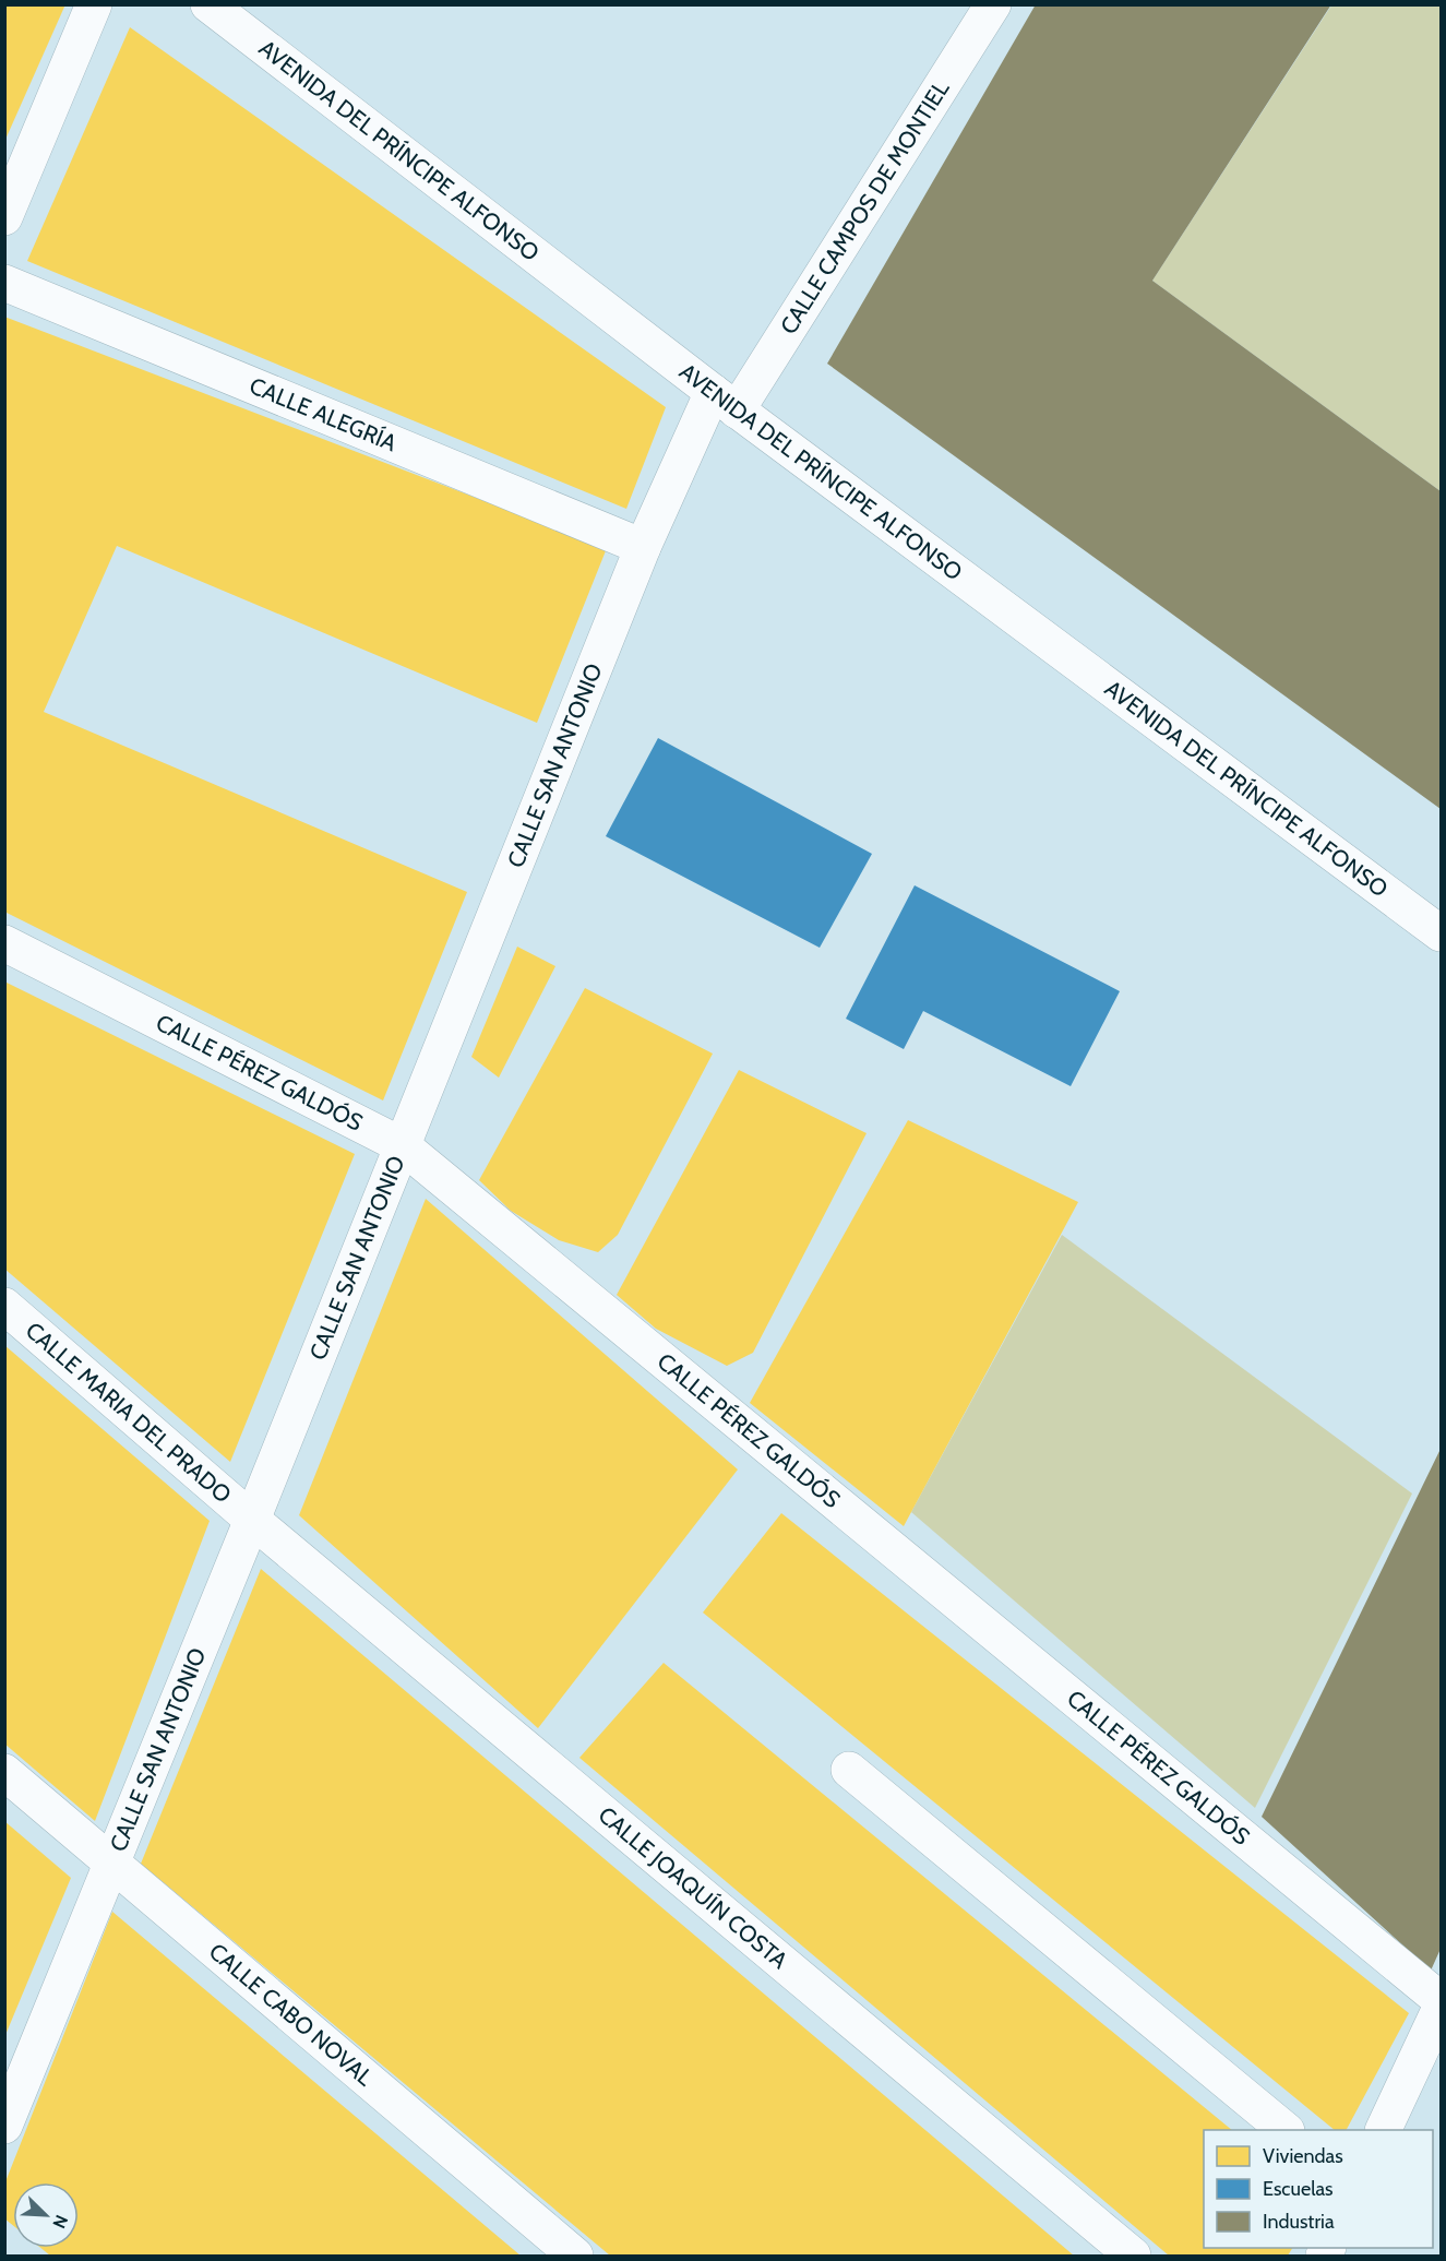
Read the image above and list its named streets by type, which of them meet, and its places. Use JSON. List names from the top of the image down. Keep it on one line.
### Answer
{"streets":{"street":["AVENIDA DEL PRÍNCIPE ALFONSO","CALLE CAMPOS DE MONTIEL","CALLE ALEGRÍA","CALLE SAN ANTONIO","CALLE PÉREZ GALDÓS","CALLE MARIA DEL PRADO","CALLE JOAQUÍN COSTA","CALLE CABO NOVAL"]},"crossings":[["AVENIDA DEL PRÍNCIPE ALFONSO","CALLE CAMPOS DE MONTIEL"],["AVENIDA DEL PRÍNCIPE ALFONSO","CALLE SAN ANTONIO"],["CALLE CAMPOS DE MONTIEL","CALLE SAN ANTONIO"],["CALLE ALEGRÍA","CALLE SAN ANTONIO"],["CALLE SAN ANTONIO","CALLE PÉREZ GALDÓS"],["CALLE SAN ANTONIO","CALLE MARIA DEL PRADO"],["CALLE SAN ANTONIO","CALLE JOAQUÍN COSTA"],["CALLE SAN ANTONIO","CALLE CABO NOVAL"],["CALLE MARIA DEL PRADO","CALLE JOAQUÍN COSTA"]],"legend":["Viviendas","Escuelas","Industria"],"north":"bottom right"}
